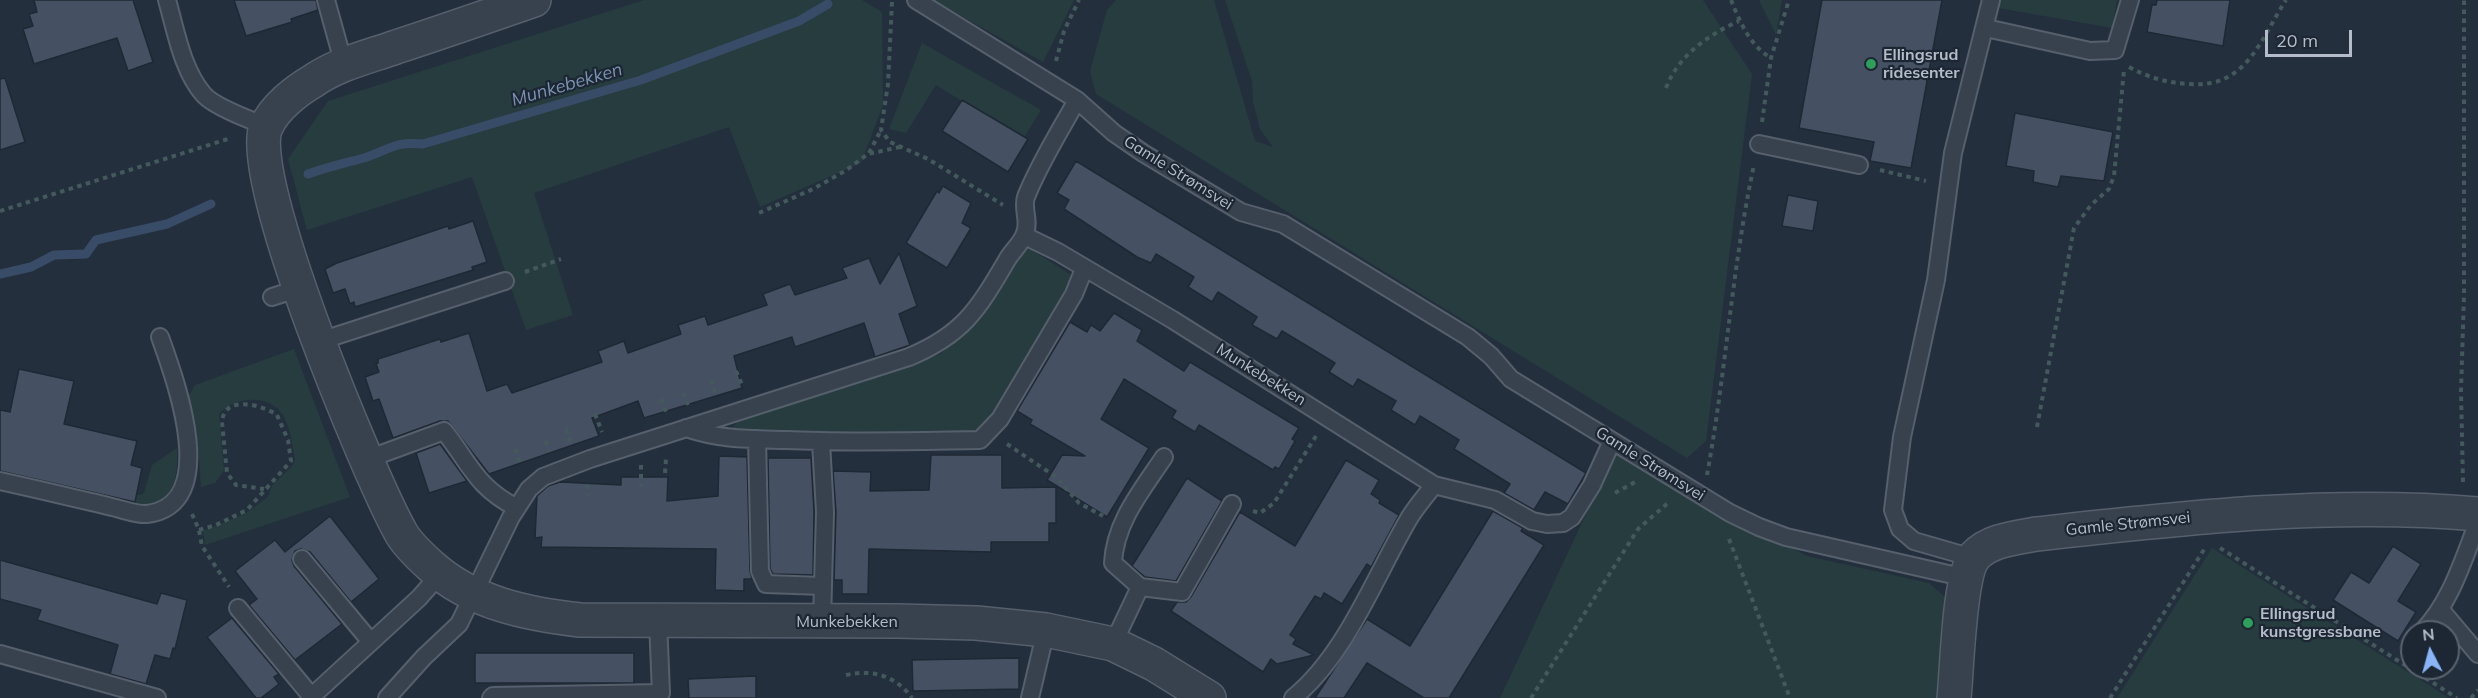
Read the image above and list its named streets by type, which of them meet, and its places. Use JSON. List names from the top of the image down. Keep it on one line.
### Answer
{"streets":{"street":["Gamle Strømsvei","Munkebekken"]},"crossings":[["Gamle Strømsvei","Munkebekken"]],"water":["Munkebekken"],"places":["Ellingsrud ridesenter","Ellingsrud kunstgressbane"],"scale_bar":"20 m","north":"top"}
